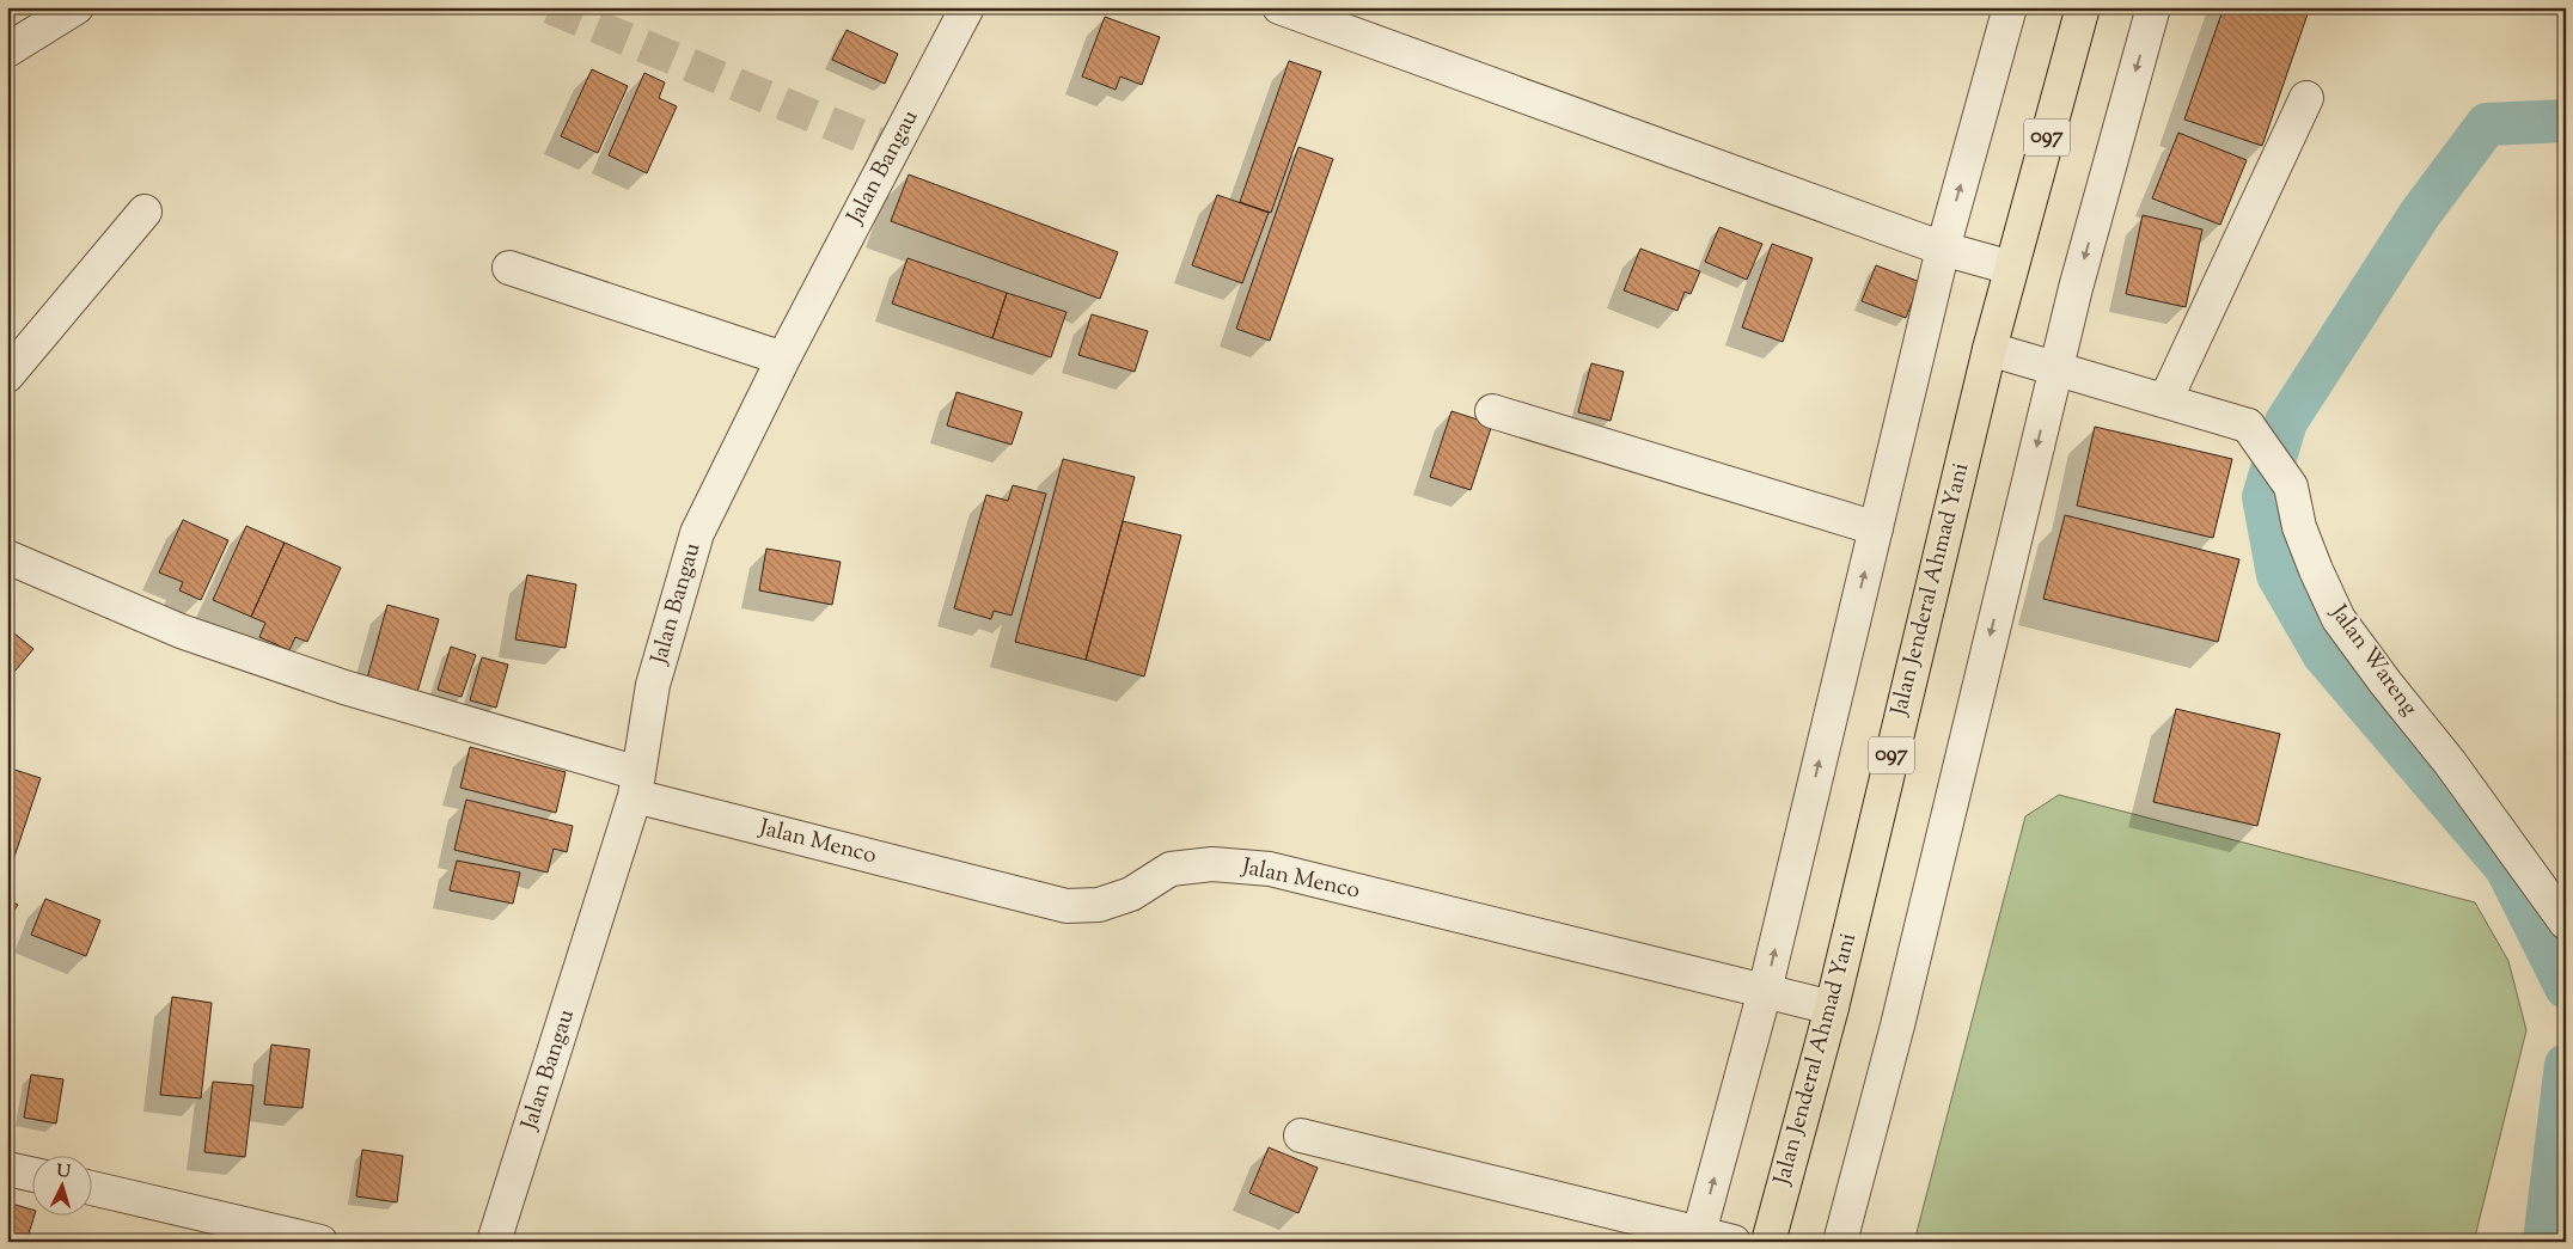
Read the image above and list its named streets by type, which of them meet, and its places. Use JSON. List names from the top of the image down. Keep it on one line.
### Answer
{"streets":{"main road":["097","Jalan Jenderal Ahmad Yani"],"street":["Jalan Bangau","Jalan Wareng","Jalan Menco"]},"crossings":[["Jalan Bangau","Jalan Menco"],["Jalan Jenderal Ahmad Yani","Jalan Wareng"],["Jalan Jenderal Ahmad Yani","Jalan Menco"]],"north":"top"}
